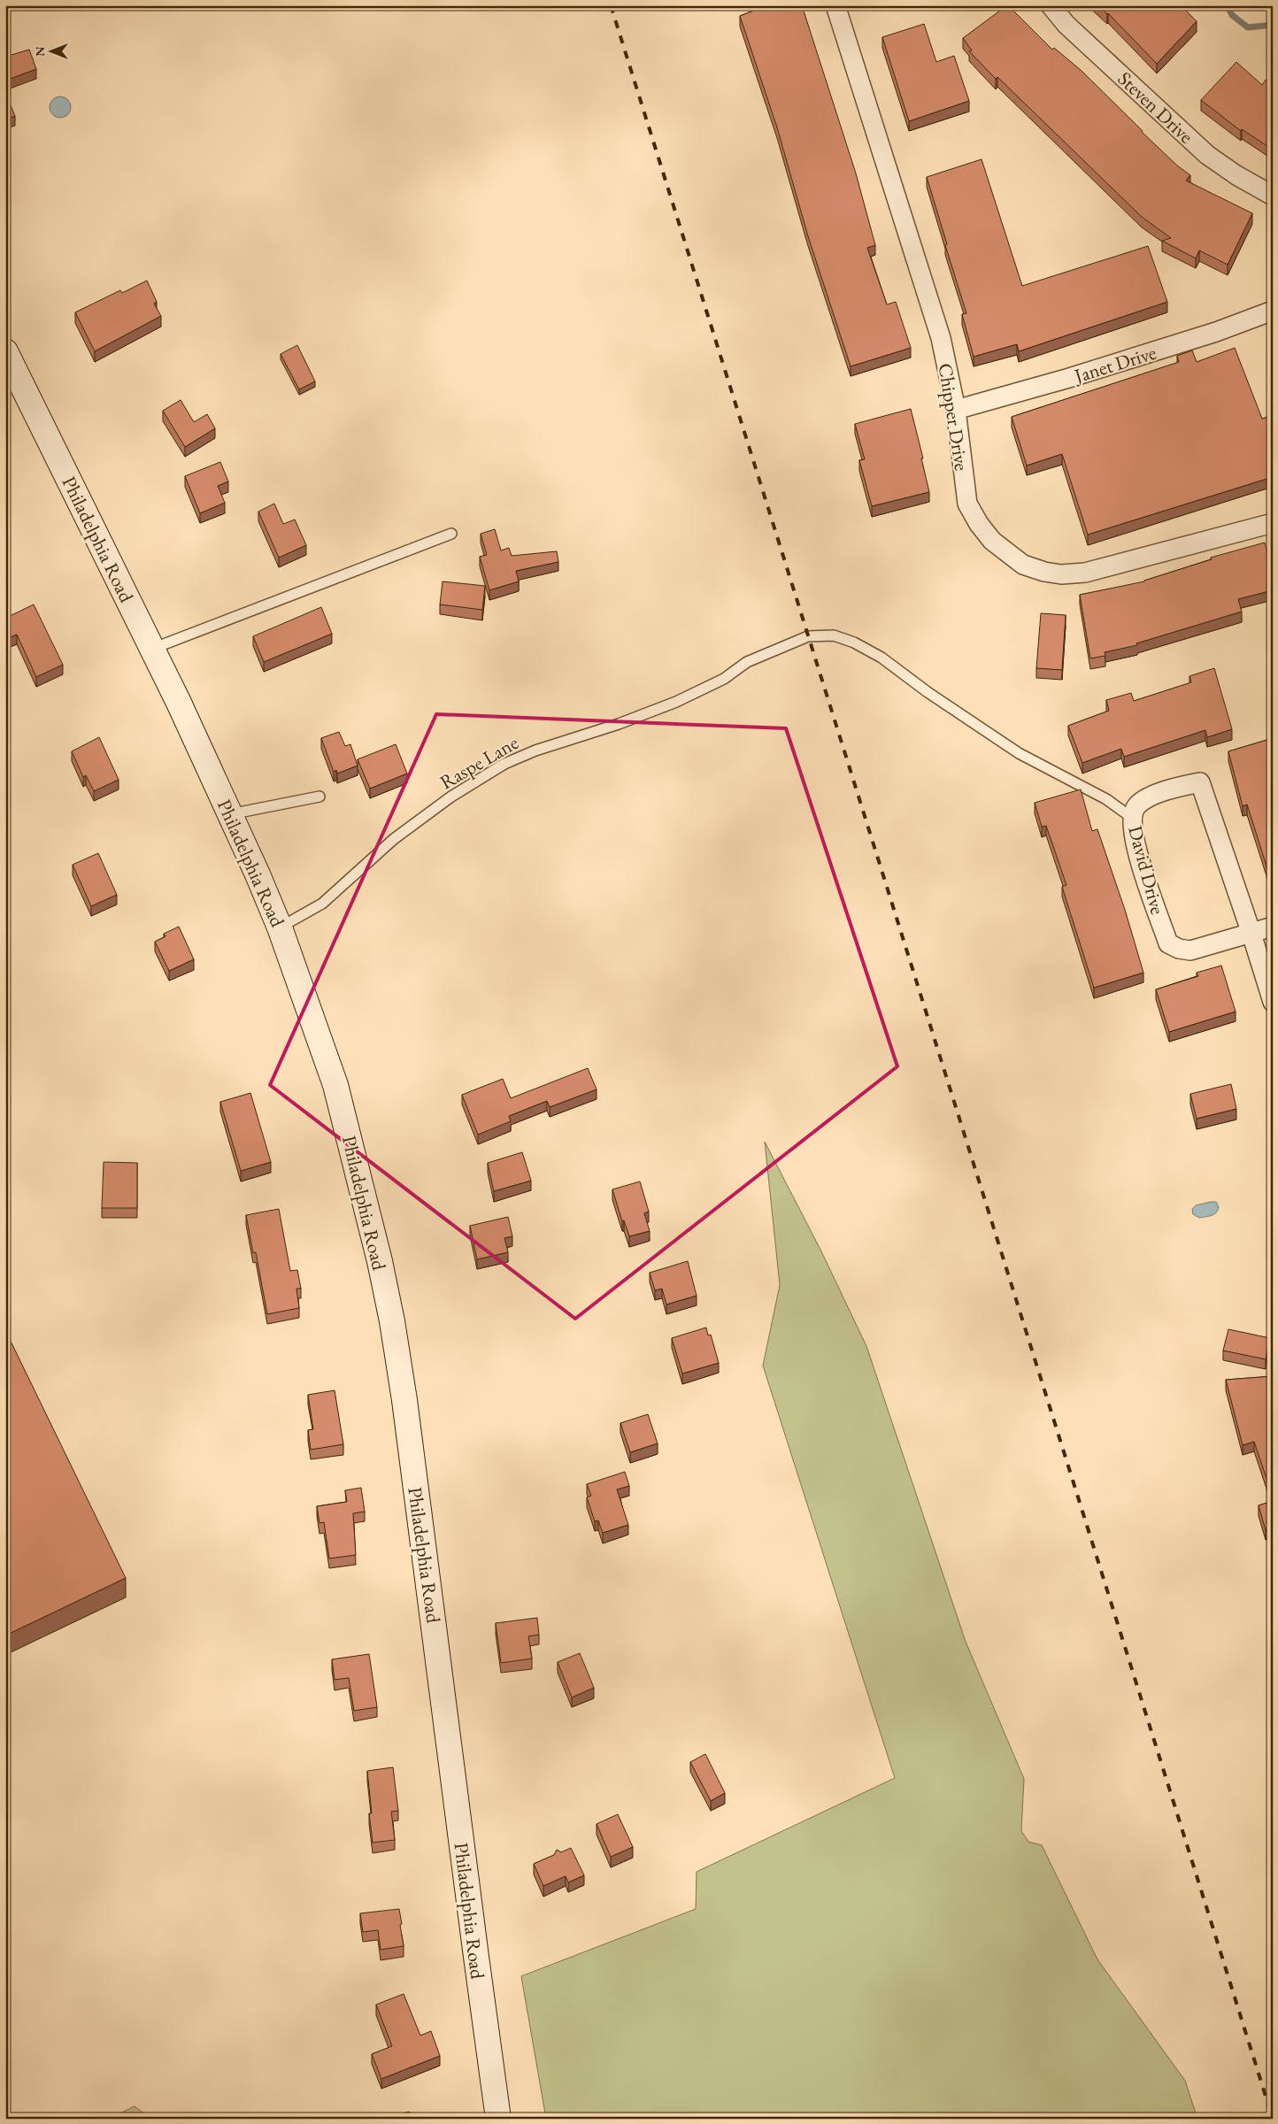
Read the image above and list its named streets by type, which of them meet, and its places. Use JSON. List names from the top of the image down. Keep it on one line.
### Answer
{"streets":{"main road":["Philadelphia Road"],"street":["Steven Drive","Janet Drive","Chipper Drive","David Drive"],"lane":["Raspe Lane"]},"crossings":[["Janet Drive","Chipper Drive"],["Philadelphia Road","Raspe Lane"],["Raspe Lane","David Drive"]],"north":"left"}
